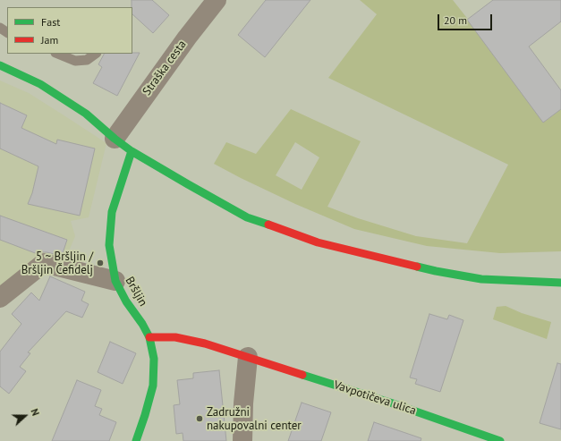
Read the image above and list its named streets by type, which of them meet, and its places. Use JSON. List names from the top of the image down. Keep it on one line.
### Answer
{"streets":{"street":["Straška cesta","Bršljin","Vavpotičeva ulica"]},"crossings":[["Bršljin","Vavpotičeva ulica"]],"places":["5 ~ Bršljin / Bršljin Čefidelj","Zadružni nakupovalni center"],"legend":["Fast","Jam"],"scale_bar":"20 m","north":"right"}
